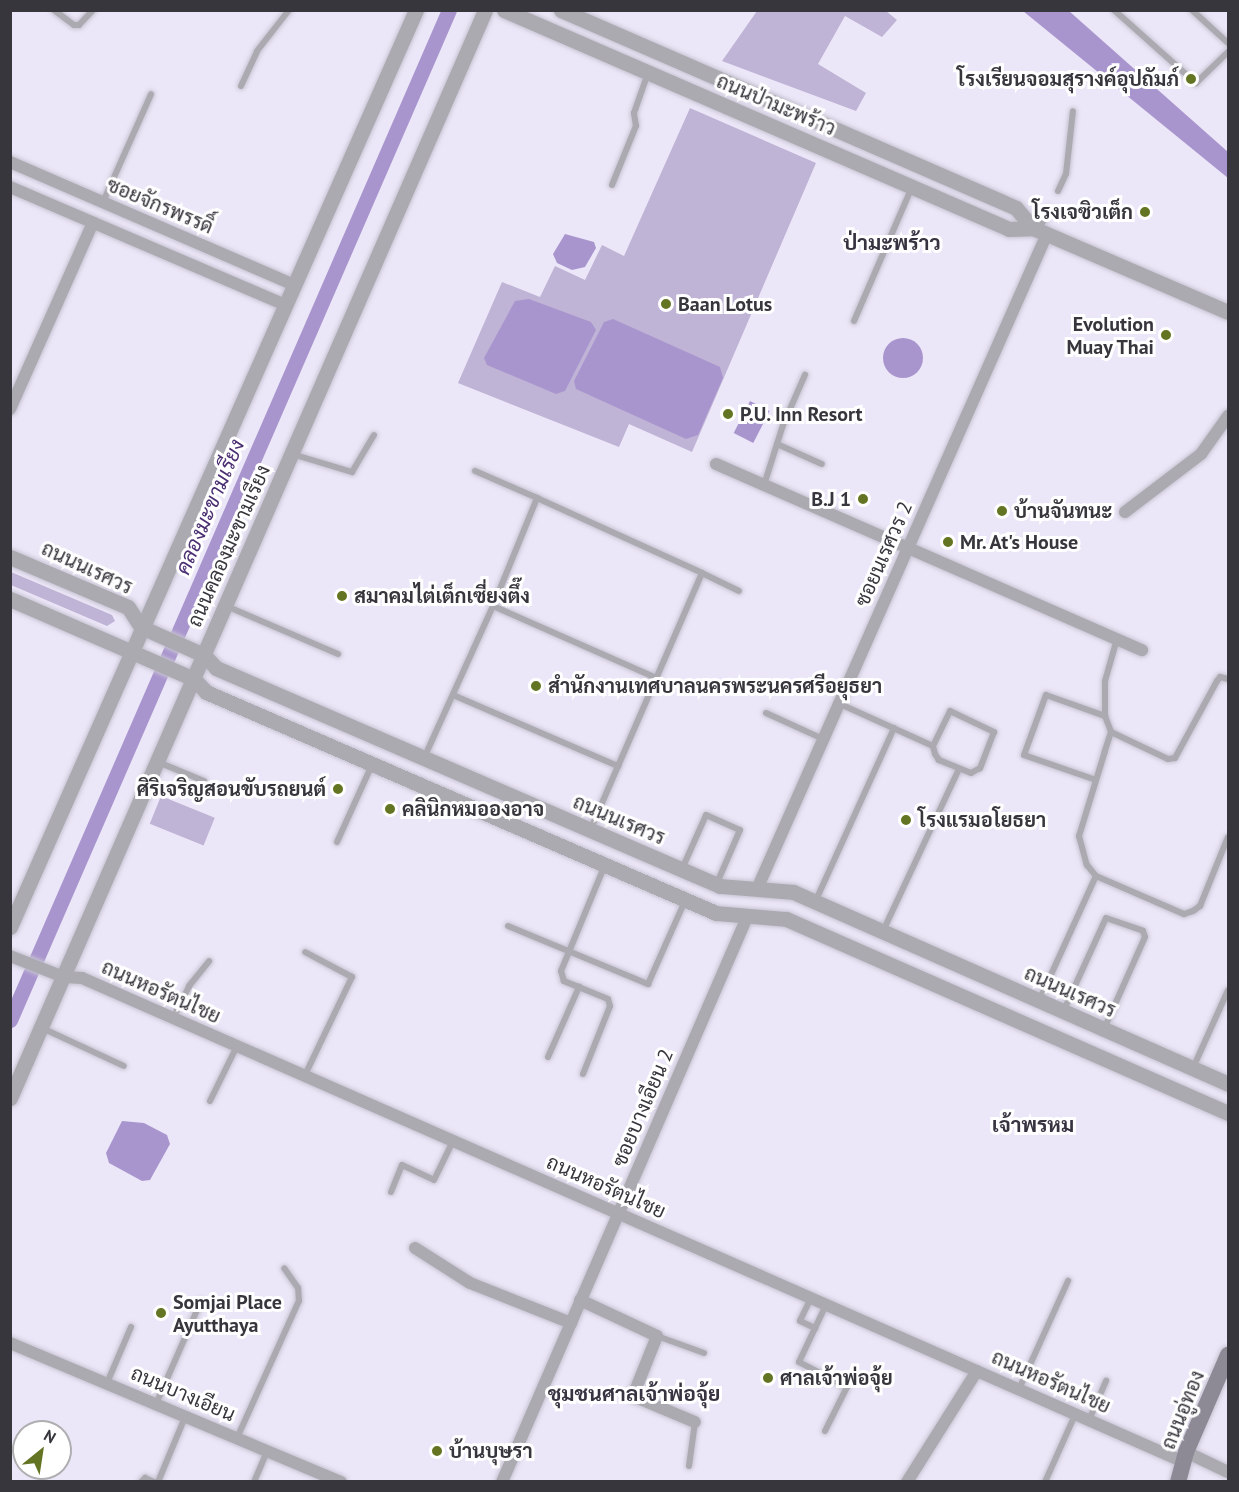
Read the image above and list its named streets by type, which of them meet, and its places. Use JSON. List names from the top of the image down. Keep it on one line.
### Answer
{"streets":{"main road":["ถนนอู่ทอง"],"street":["ถนนป่ามะพร้าว","ซอยจักรพรรดิ์","ถนนคลองมะขามเรียง","ซอยนเรศวร 2","ถนนนเรศวร","ถนนหอรัตนไชย","ซอยบางเอียน 2","ถนนบางเอียน"]},"crossings":[["ถนนป่ามะพร้าว","ซอยนเรศวร 2"],["ถนนคลองมะขามเรียง","ถนนนเรศวร"],["ถนนคลองมะขามเรียง","ถนนหอรัตนไชย"],["ซอยนเรศวร 2","ถนนนเรศวร"],["ถนนหอรัตนไชย","ซอยบางเอียน 2"],["ถนนหอรัตนไชย","ถนนอู่ทอง"]],"districts":["ป่ามะพร้าว","เจ้าพรหม","ชุมชนศาลเจ้าพ่อจุ้ย"],"water":["คลองมะขามเรียง"],"places":["โรงเรียนจอมสุรางค์อุปถัมภ์","โรงเจซิวเต็ก","Baan Lotus","Evolution Muay Thai","P.U. Inn Resort","B.J 1","บ้านจันทนะ","Mr. At's House","สมาคมไต่เต็กเซี่ยงตึ๊ง","สำนักงานเทศบาลนครพระนครศรีอยุธยา","ศิริเจริญสอนขับรถยนต์","คลินิกหมอองอาจ","โรงแรมอโยธยา","Somjai Place Ayutthaya","ศาลเจ้าพ่อจุ้ย","บ้านบุษรา"],"north":"top right"}
